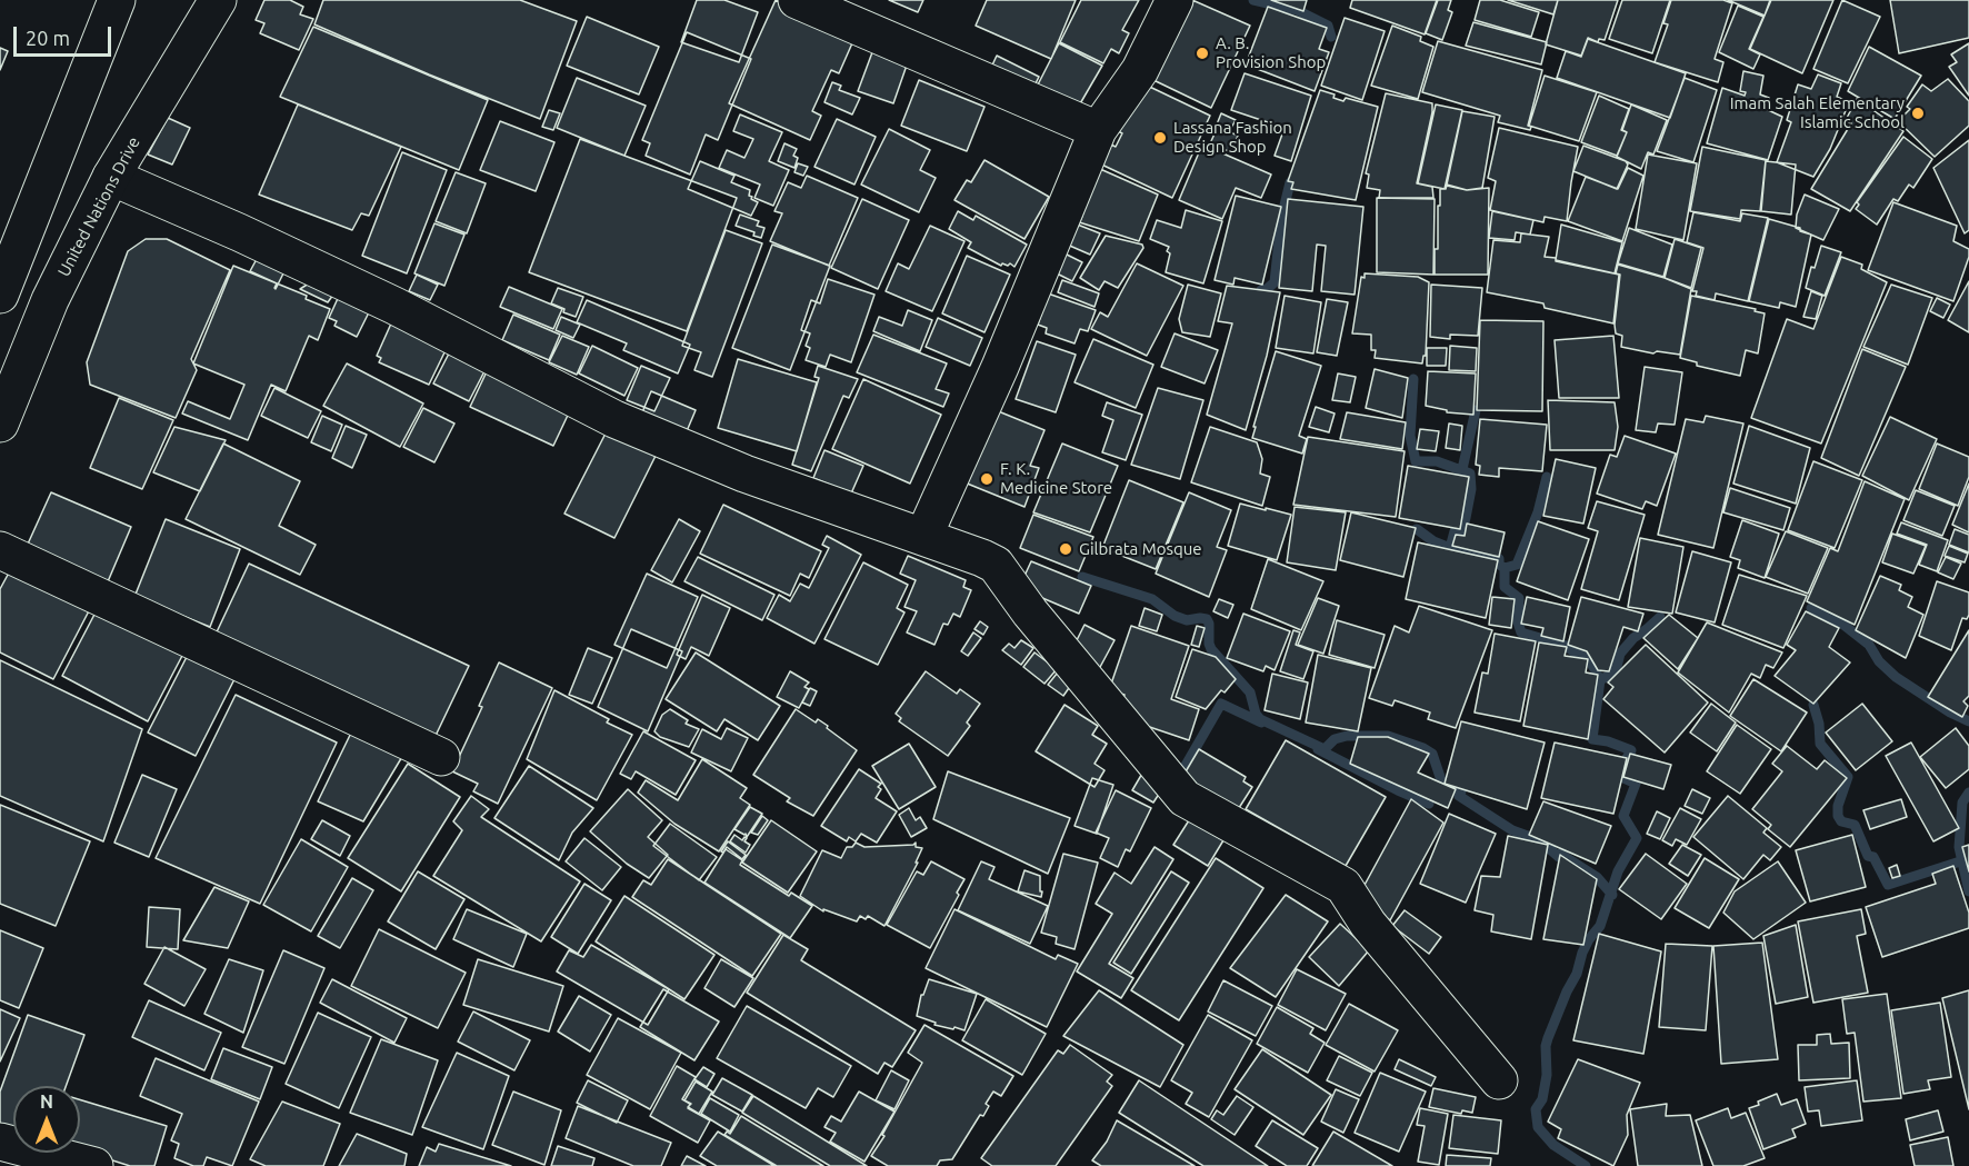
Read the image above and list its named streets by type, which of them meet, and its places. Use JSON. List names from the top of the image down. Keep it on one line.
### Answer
{"streets":{"main road":["United Nations Drive"]},"places":["A. B. Provision Shop","Imam Salah Elementary Islamic School","Lassana Fashion Design Shop","F. K. Medicine Store","Gilbrata Mosque"],"scale_bar":"20 m","north":"top"}
